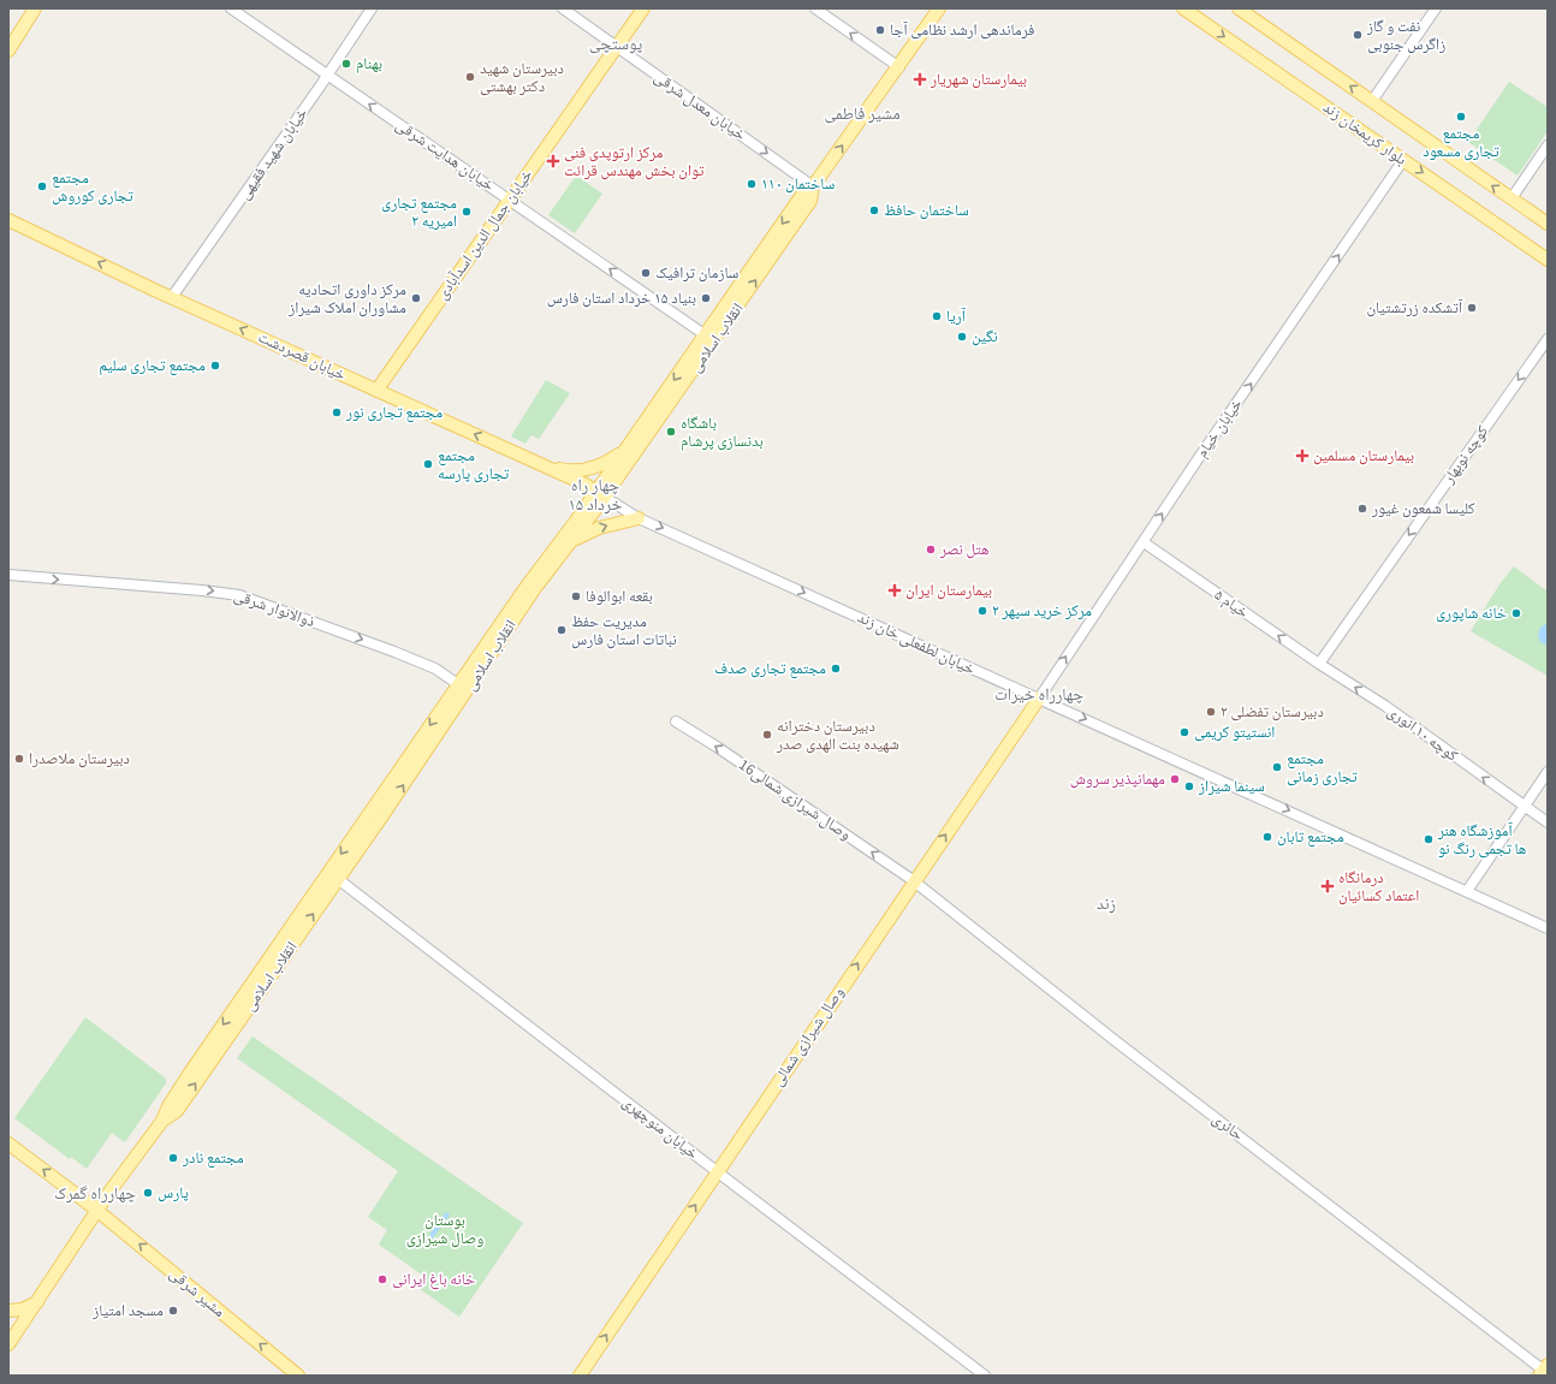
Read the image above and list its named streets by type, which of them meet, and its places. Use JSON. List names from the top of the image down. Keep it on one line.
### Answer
{"streets":{"main road":["بلوار کریمخان زند","خیابان جمال الدین اسدآبادی","انقلاب اسلامی","خیابان قصردشت","وصال شیرازی شمالی","مشیر شرقی"],"street":["خیابان معدل شرقی","خیابان شهید فقیهی","خیابان هدایت شرقی","خیابان خیام","کوچه نوبهار","۵ خیام","ذوالانوار شرقی","خیابان لطفعلی خان زند","کوچه ۱۰ انوری","وصال شیرازی شمالی16","حائری","خیابان منوچهری"]},"crossings":[["خیابان معدل شرقی","خیابان جمال الدین اسدآبادی"],["خیابان معدل شرقی","انقلاب اسلامی"],["بلوار کریمخان زند","خیابان خیام"],["خیابان شهید فقیهی","خیابان هدایت شرقی"],["خیابان شهید فقیهی","خیابان قصردشت"],["خیابان هدایت شرقی","خیابان جمال الدین اسدآبادی"],["خیابان هدایت شرقی","انقلاب اسلامی"],["خیابان جمال الدین اسدآبادی","خیابان قصردشت"],["انقلاب اسلامی","خیابان قصردشت"],["انقلاب اسلامی","ذوالانوار شرقی"],["انقلاب اسلامی","خیابان لطفعلی خان زند"],["انقلاب اسلامی","خیابان منوچهری"],["انقلاب اسلامی","مشیر شرقی"],["خیابان قصردشت","خیابان لطفعلی خان زند"],["خیابان خیام","۵ خیام"],["خیابان خیام","خیابان لطفعلی خان زند"],["خیابان خیام","وصال شیرازی شمالی"],["کوچه نوبهار","۵ خیام"],["کوچه نوبهار","کوچه ۱۰ انوری"],["۵ خیام","کوچه ۱۰ انوری"],["خیابان لطفعلی خان زند","وصال شیرازی شمالی"],["وصال شیرازی شمالی16","وصال شیرازی شمالی"],["وصال شیرازی شمالی16","حائری"],["وصال شیرازی شمالی","حائری"],["وصال شیرازی شمالی","خیابان منوچهری"]],"one_way":["خیابان معدل شرقی","خیابان هدایت شرقی","خیابان قصردشت","خیابان خیام","کوچه نوبهار","۵ خیام","ذوالانوار شرقی","خیابان لطفعلی خان زند","کوچه ۱۰ انوری","وصال شیرازی شمالی16","وصال شیرازی شمالی","مشیر شرقی"],"districts":["پوستچی","مشیر فاطمی","چهار راه ۱۵ خرداد","چهارراه خیرات","زند","چهارراه گمرک"],"parks":["بوستان وصال شیرازی"],"places":{"other":["فرماندهی ارشد نظامی آجا","نفت و گاز زاگرس جنوبی","بهنام","دبیرستان شهید دکتر بهشتی","مجتمع تجاری مسعود","ساختمان ۱۱۰","مجتمع تجاری کوروش","ساختمان حافظ","مجتمع تجاری امیریه ۲","سازمان ترافیک","مرکز داوری اتحادیه مشاوران املاک شیراز","بنیاد ۱۵ خرداد استان فارس","آتشکده زرتشتیان","آریا","نگین","مجتمع تجاری سلیم","مجتمع تجاری نور","باشگاه بدنسازی پرشام","مجتمع تجاری پارسه","کلیسا شمعون غیور","هتل نصر","بقعه ابوالوفا","مرکز خرید سپهر ۲","خانه شاپوری","مدیریت حفظ نباتات استان فارس","مجتمع تجاری صدف","دبیرستان تفضلی ۲","انستیتو کریمی","دبیرستان دخترانه شهیده بنت الهدی صدر","دبیرستان ملاصدرا","مجتمع تجاری زمانی","مهمانپذیر سروش","سینما شیراز","مجتمع تابان","آموزشگاه هنر ها تجمی رنگ نو","مجتمع نادر","پارس","خانه باغ ایرانی","مسجد امتیاز"],"health":["بیمارستان شهریار","مرکز ارتوپدی فنی توان بخش مهندس قرائت","بیمارستان مسلمین","بیمارستان ایران","درمانگاه اعتماد کسائیان"]}}
